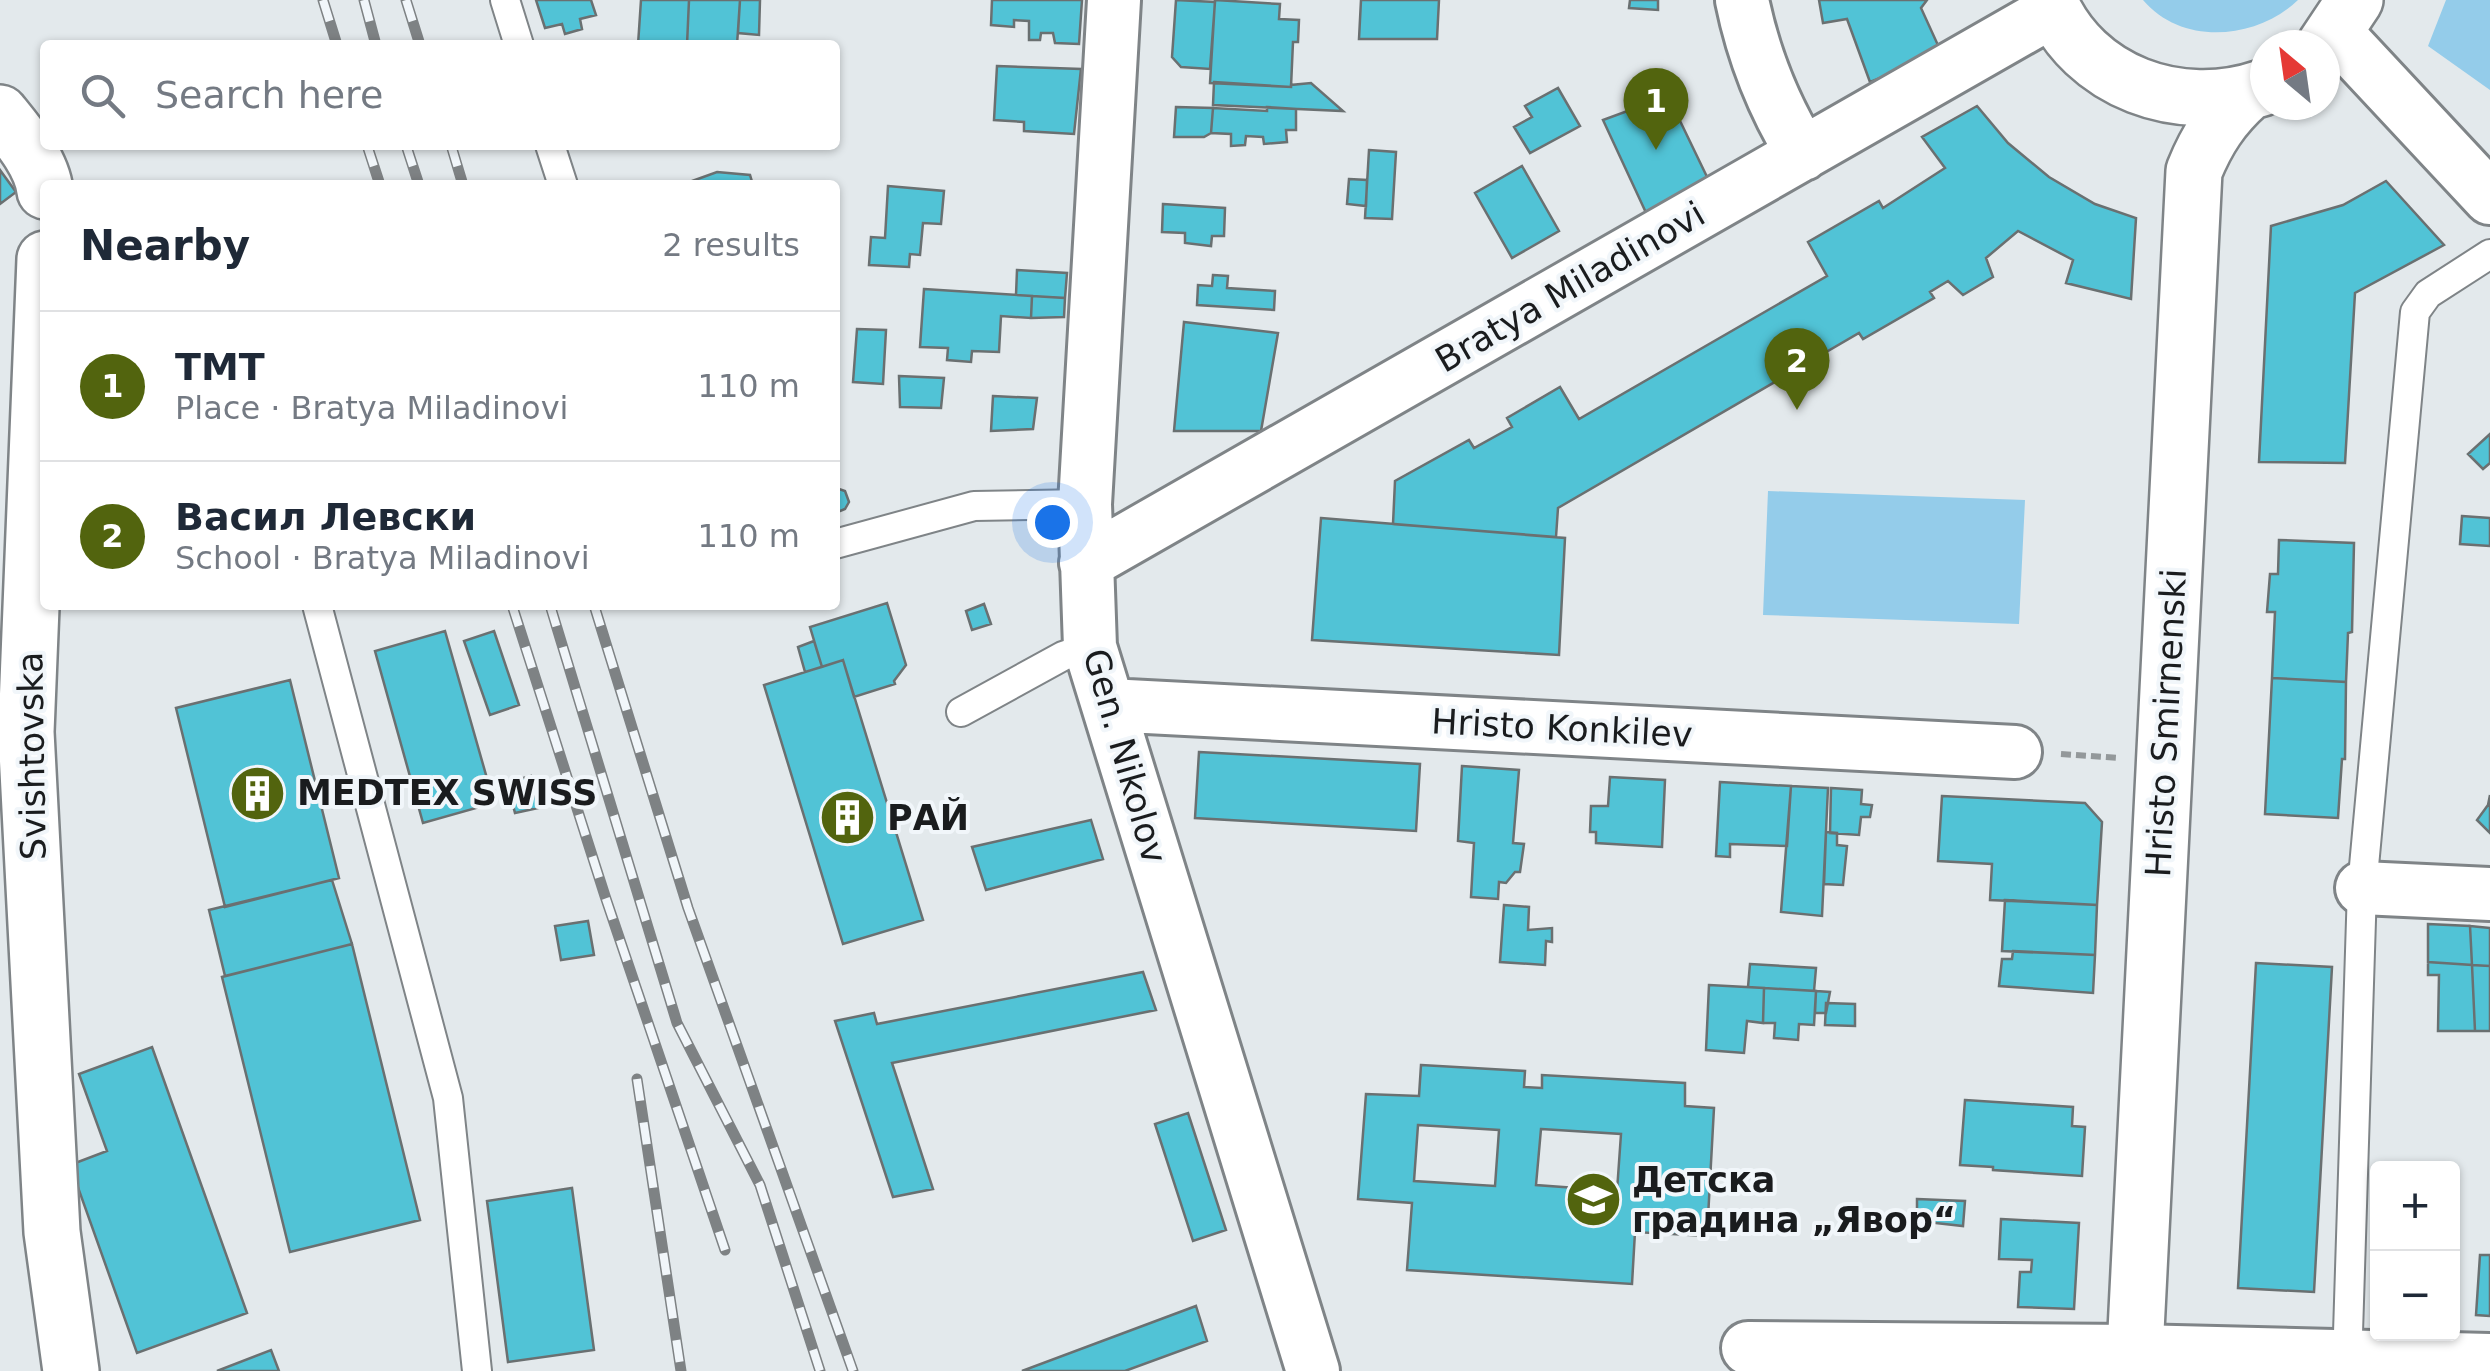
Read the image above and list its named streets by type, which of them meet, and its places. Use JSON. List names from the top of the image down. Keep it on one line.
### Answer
{"streets":{"main road":["Hristo Smirnenski","Svishtovska"],"street":["Bratya Miladinovi","Hristo Konkilev","Gen. Nikolov"]},"crossings":[["Bratya Miladinovi","Gen. Nikolov"],["Hristo Konkilev","Gen. Nikolov"]],"places":{"building":["MEDTEX SWISS","РАЙ"],"school or university":["Детска градина „Явор“"]},"north":"top left","page":{"search":"Search here","pins":["1","2"],"heading":["Nearby","2 results"],"list":[{"mark":"1","name":"TMT","note":"Place · Bratya Miladinovi","value":"110 m"},{"mark":"2","name":"Васил Левски","note":"School · Bratya Miladinovi","value":"110 m"}],"map_buttons":["+","−"]}}
